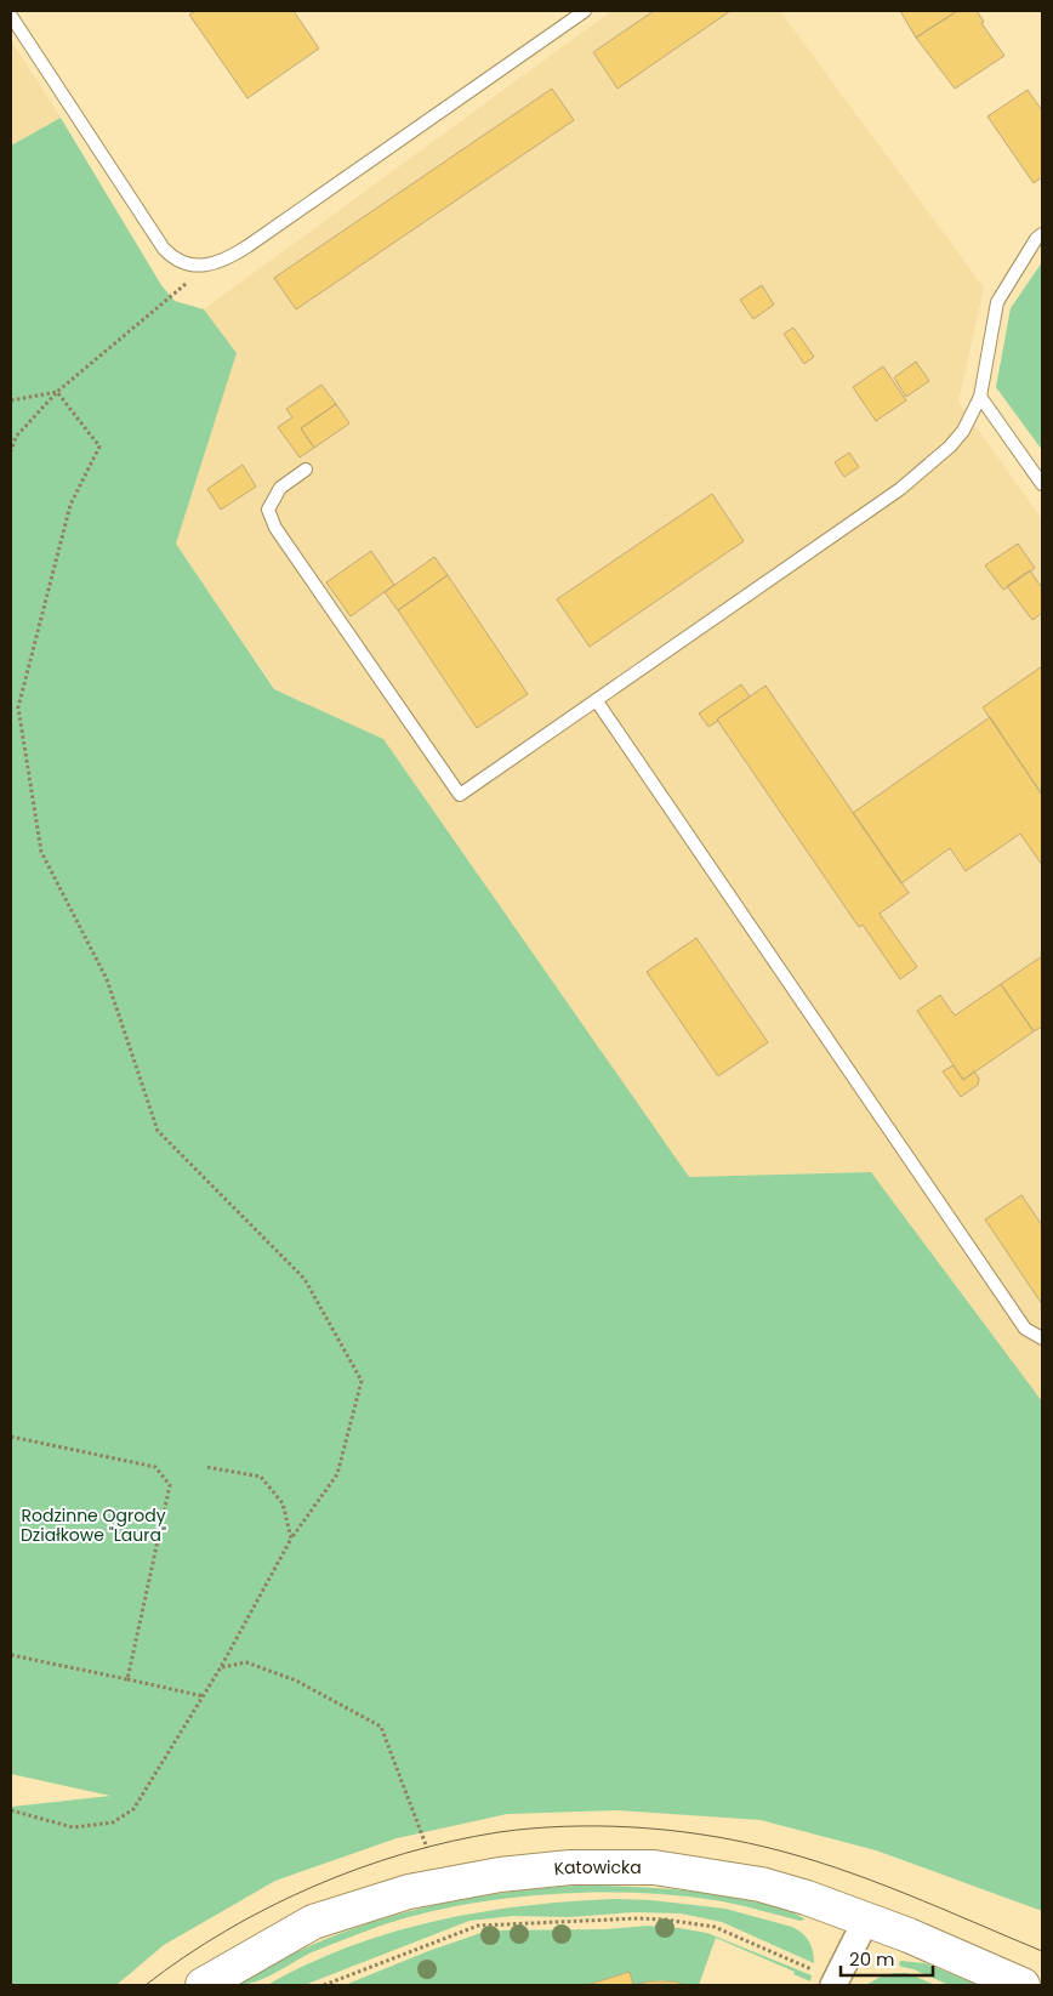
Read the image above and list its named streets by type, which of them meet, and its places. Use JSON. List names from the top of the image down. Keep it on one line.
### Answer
{"streets":{"main road":["Katowicka"]},"parks":["Rodzinne Ogrody Działkowe \"Laura\""],"scale_bar":"20 m"}
